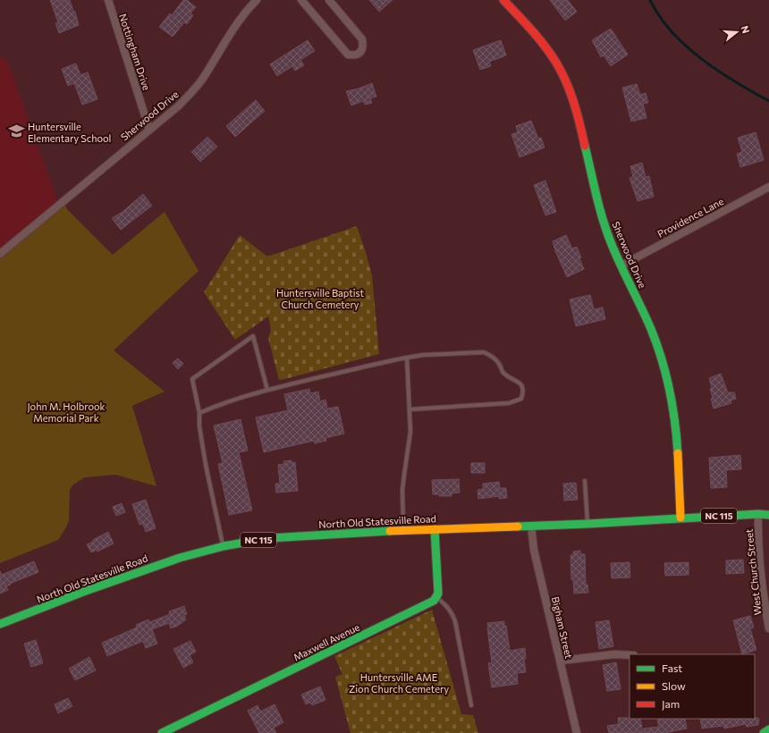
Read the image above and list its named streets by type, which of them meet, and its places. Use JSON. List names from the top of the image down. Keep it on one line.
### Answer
{"streets":{"street":["Nottingham Drive","Sherwood Drive","Providence Lane","NC 115","North Old Statesville Road","West Church Street","Bigham Street","Maxwell Avenue"]},"crossings":[["Nottingham Drive","Sherwood Drive"],["Sherwood Drive","Providence Lane"],["Sherwood Drive","North Old Statesville Road"],["North Old Statesville Road","West Church Street"],["North Old Statesville Road","Bigham Street"]],"parks":["Huntersville Baptist Church Cemetery","John M. Holbrook Memorial Park","Huntersville AME Zion Church Cemetery"],"places":{"school or university":["Huntersville Elementary School"]},"legend":["Fast","Slow","Jam"],"north":"right"}
